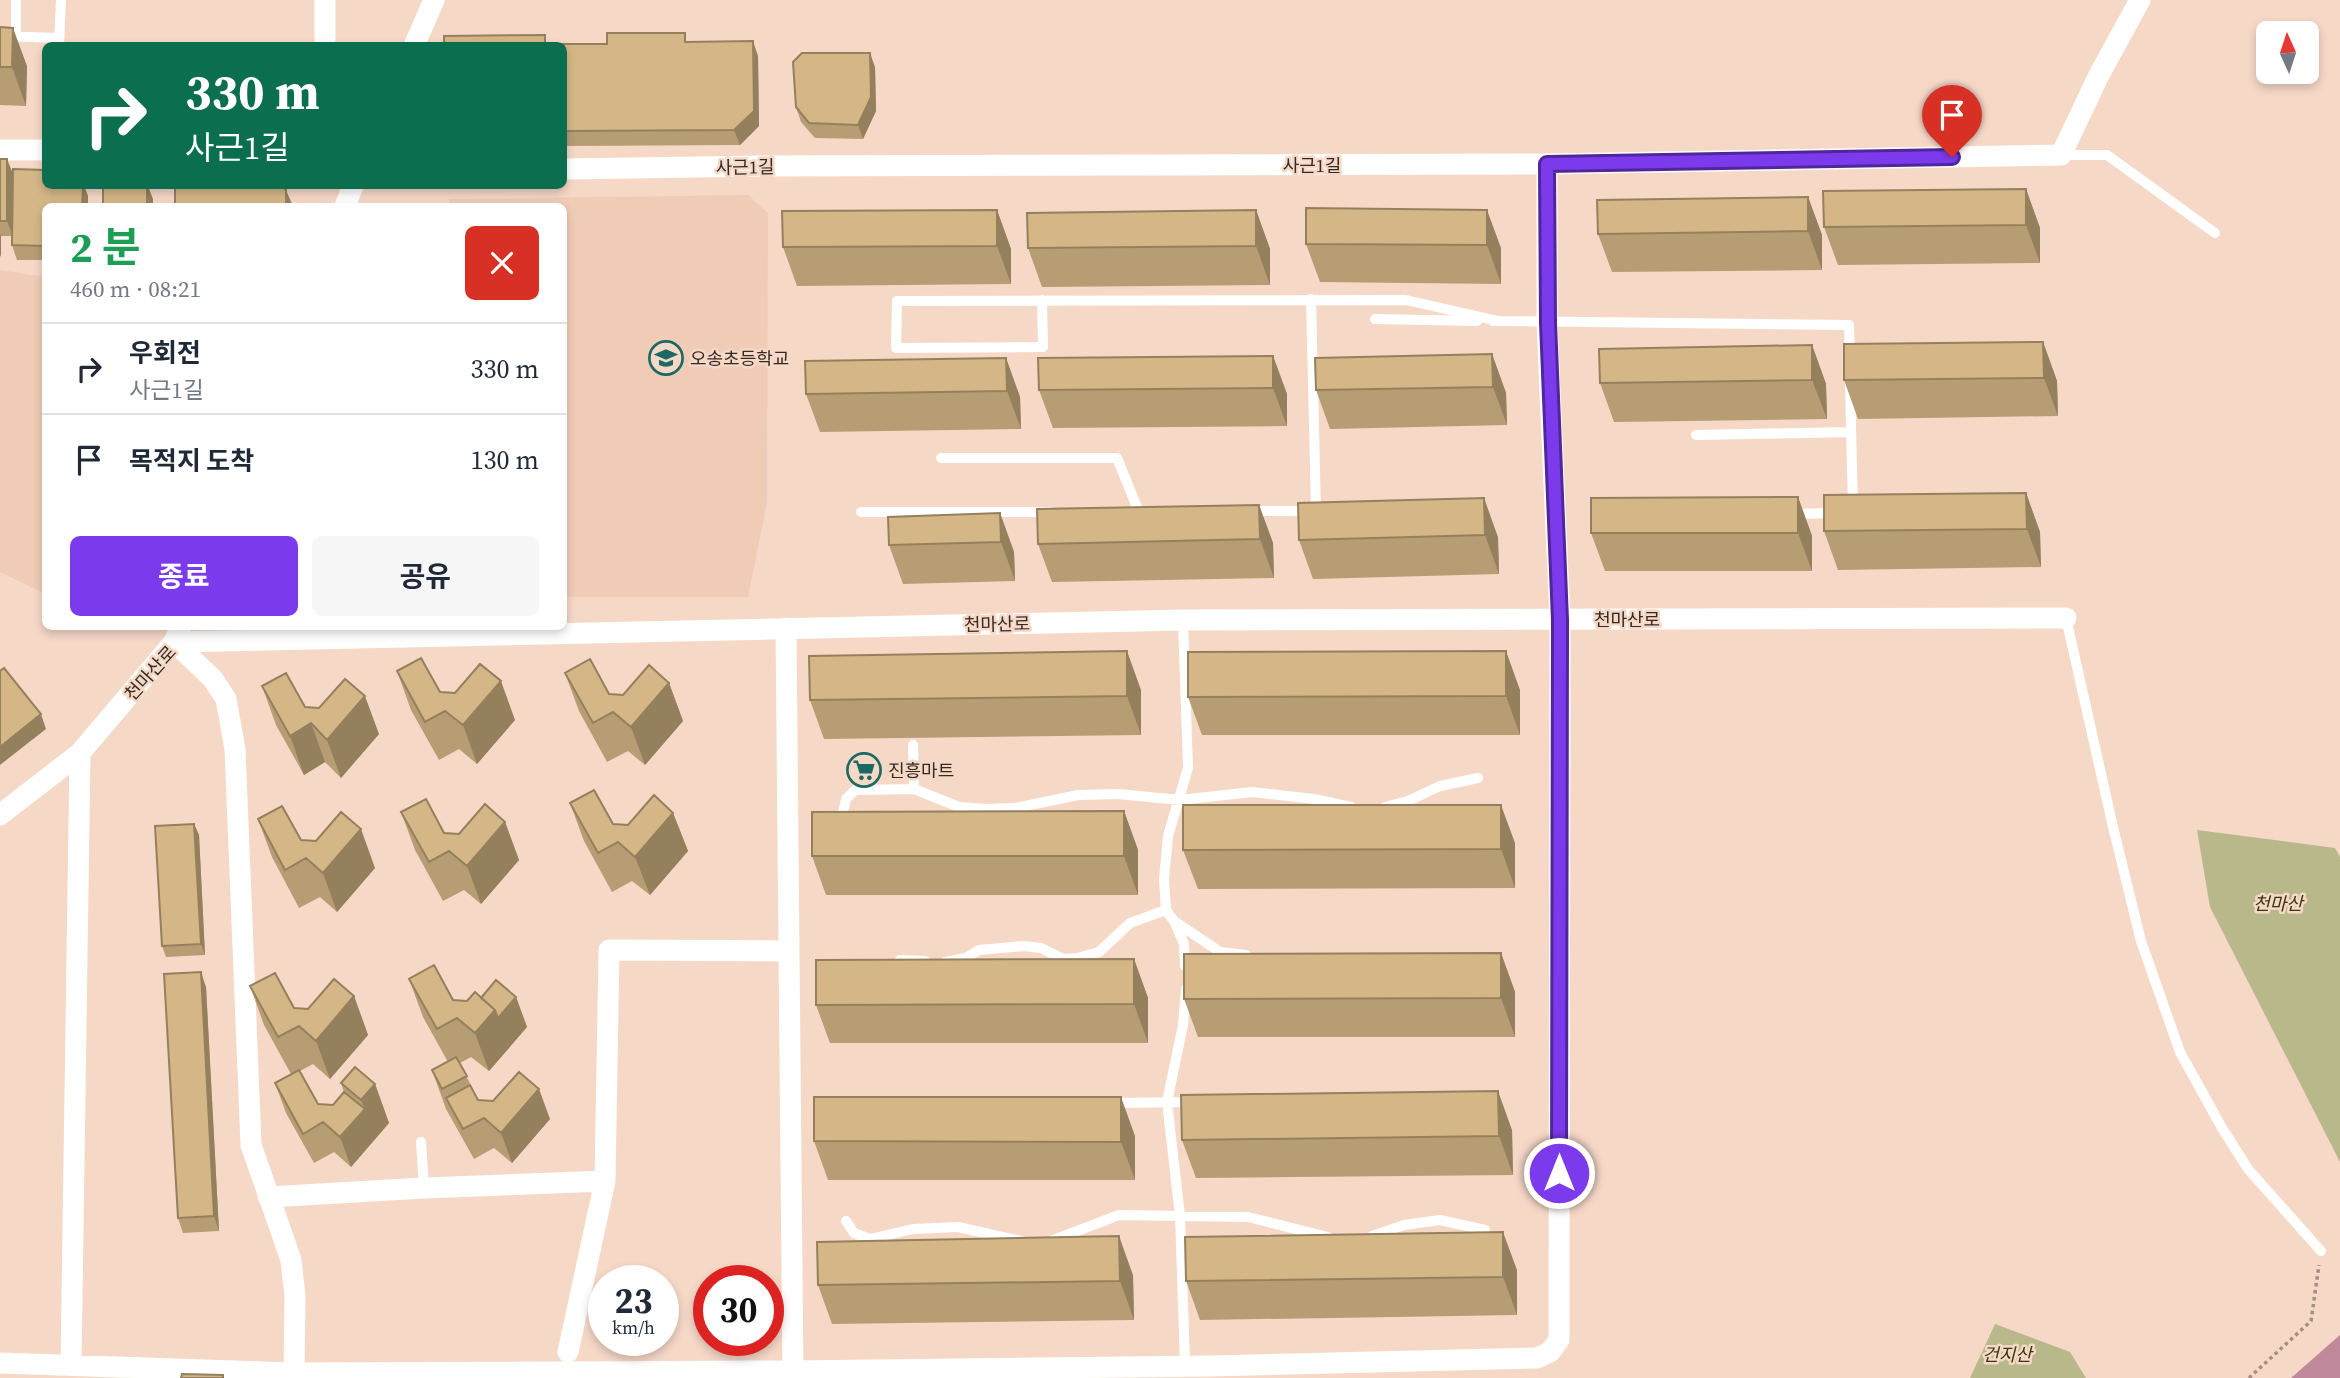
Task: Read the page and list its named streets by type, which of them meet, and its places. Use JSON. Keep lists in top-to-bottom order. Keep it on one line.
{"streets":{"street":["사근1길","천마산로"]},"parks":["천마산","건지산"],"places":{"school or university":["오송초등학교"],"supermarket":["진흥마트"]},"north":"top","page":{"turn":["330 m","사근1길"],"heading":["2 분","460 m · 08:21"],"list":[{"name":"우회전","note":"사근1길","value":"330 m"},{"name":"목적지 도착","value":"130 m"}],"buttons":["종료","공유"],"speed":"23 km/h","limit":"30"}}
